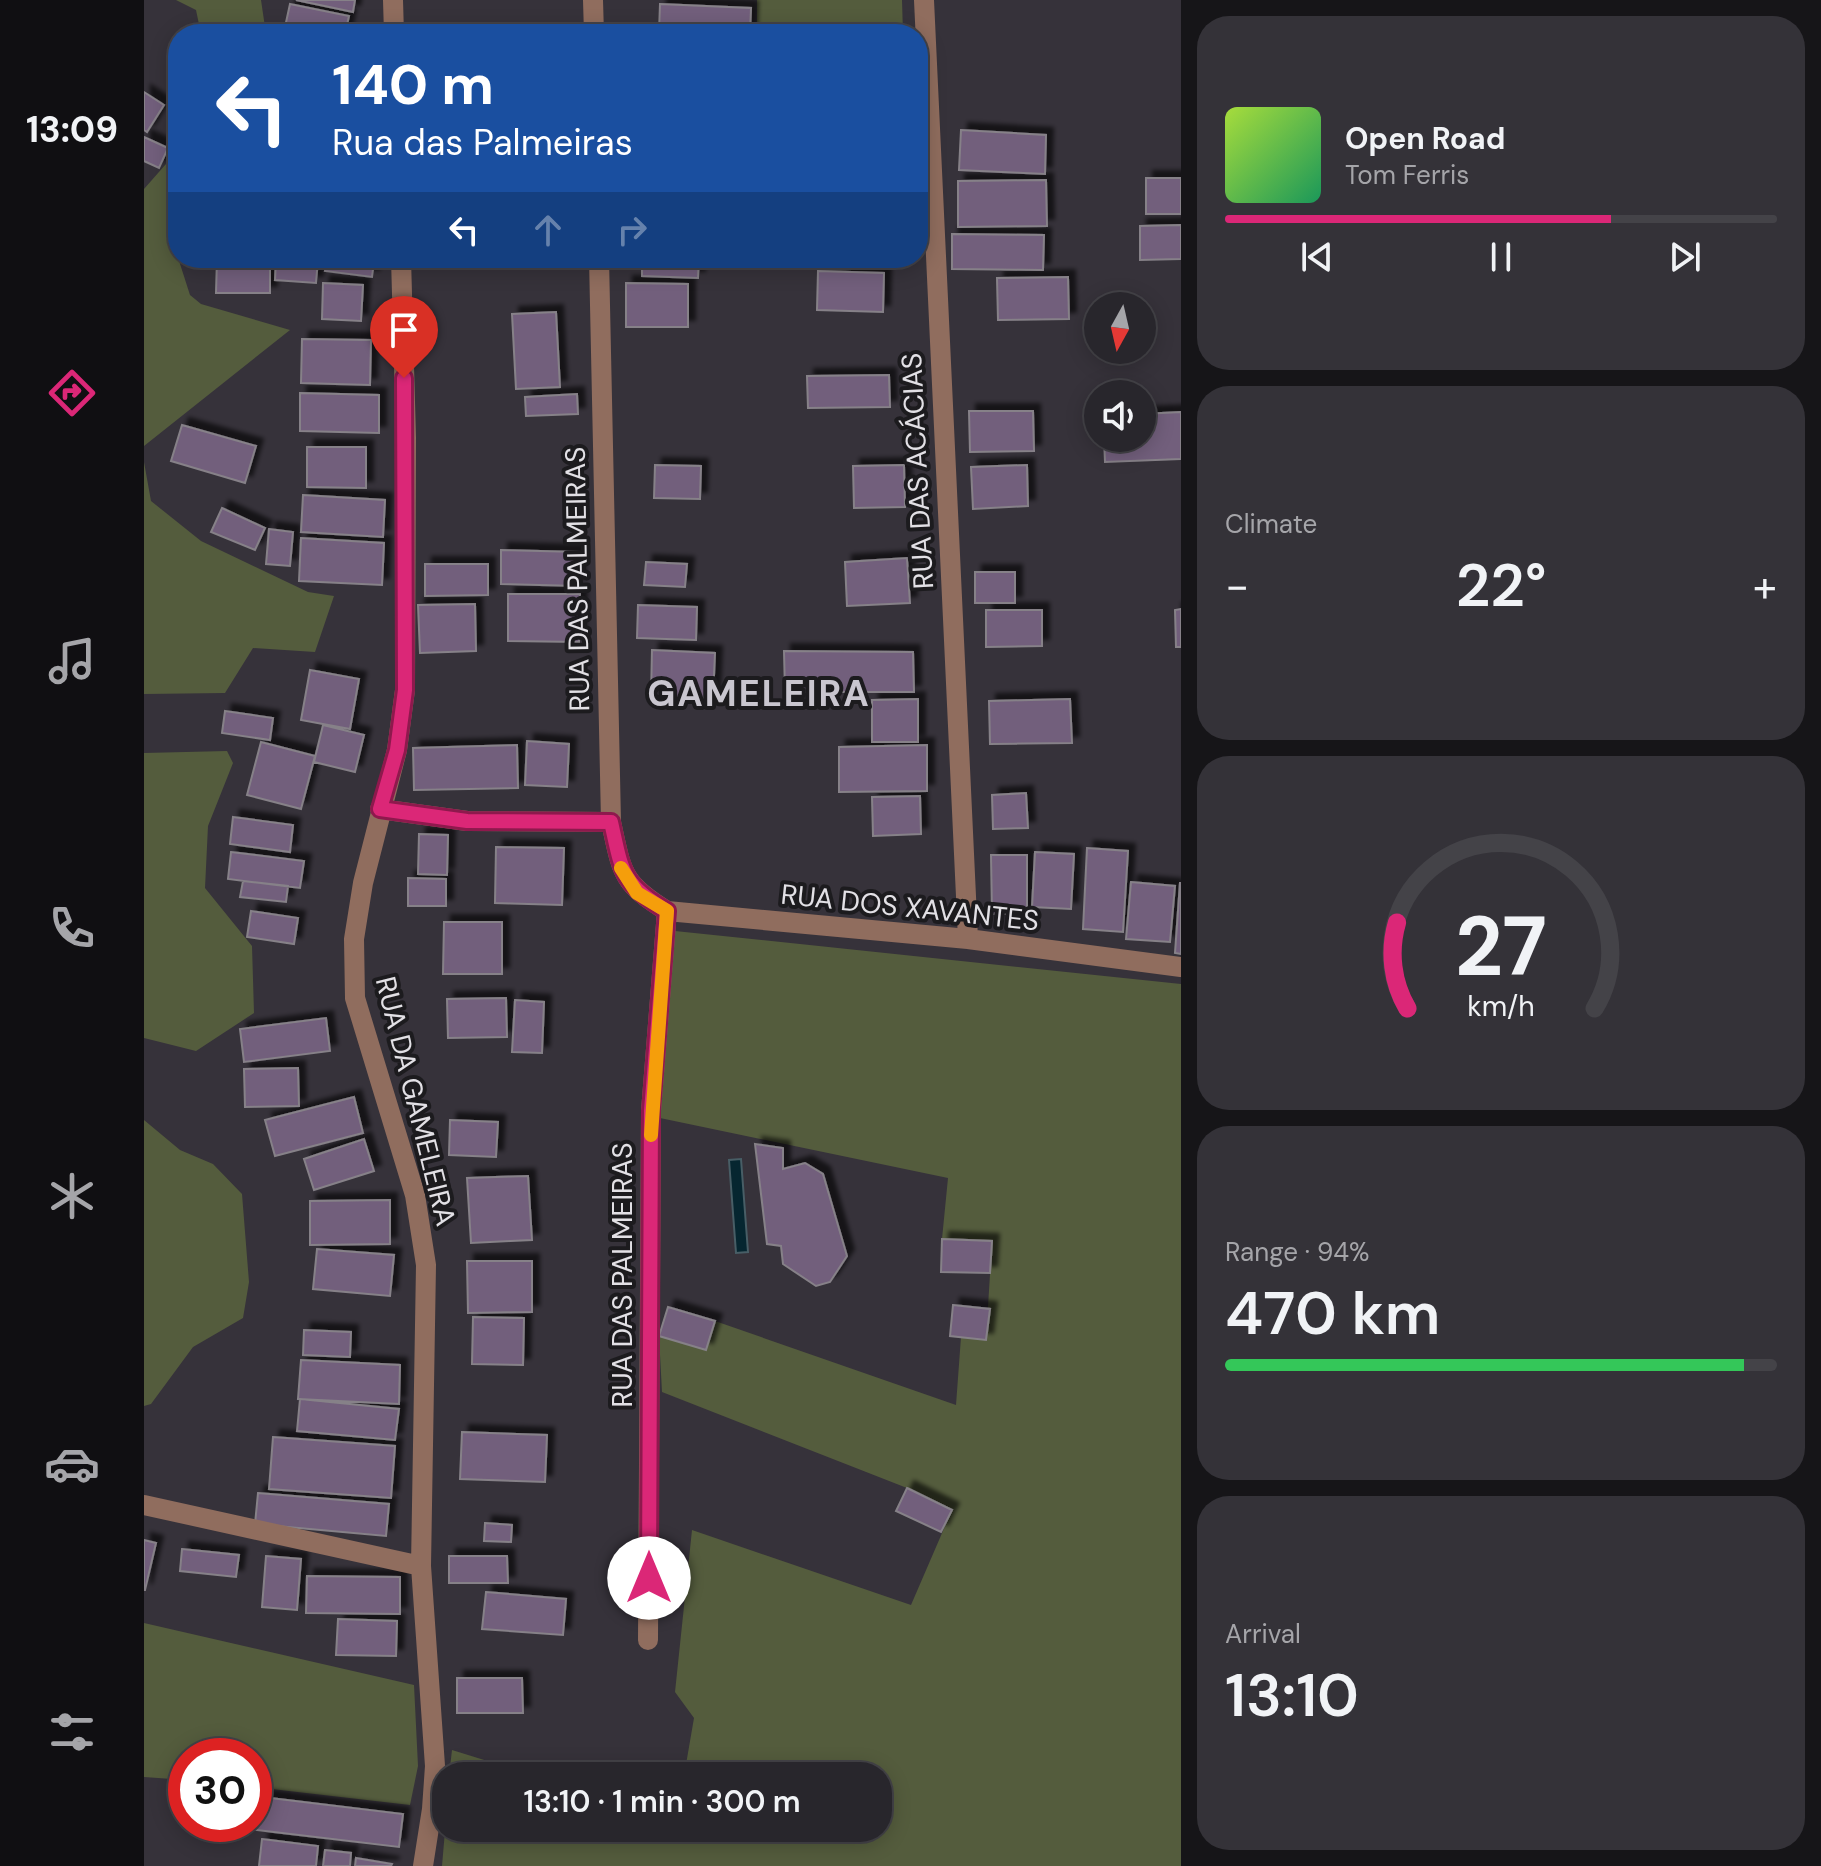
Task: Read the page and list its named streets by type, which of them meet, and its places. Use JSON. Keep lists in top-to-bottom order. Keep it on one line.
{"streets":{"street":["RUA DAS ACÁCIAS","RUA DAS PALMEIRAS","RUA DOS XAVANTES","RUA DA GAMELEIRA"]},"crossings":[["RUA DAS ACÁCIAS","RUA DOS XAVANTES"],["RUA DAS PALMEIRAS","RUA DOS XAVANTES"]],"districts":["GAMELEIRA"],"north":"bottom","page":{"tabs":"13:09","turn":["140 m","Rua das Palmeiras"],"song":["Open Road","Tom Ferris"],"tile":["Climate",["Range · 94%","470 km"],["Arrival","13:10"]],"heat":["−","22°","+"],"limit":"30","trip":"13:10 · 1 min · 300 m","gauge":["27","km/h"]}}
